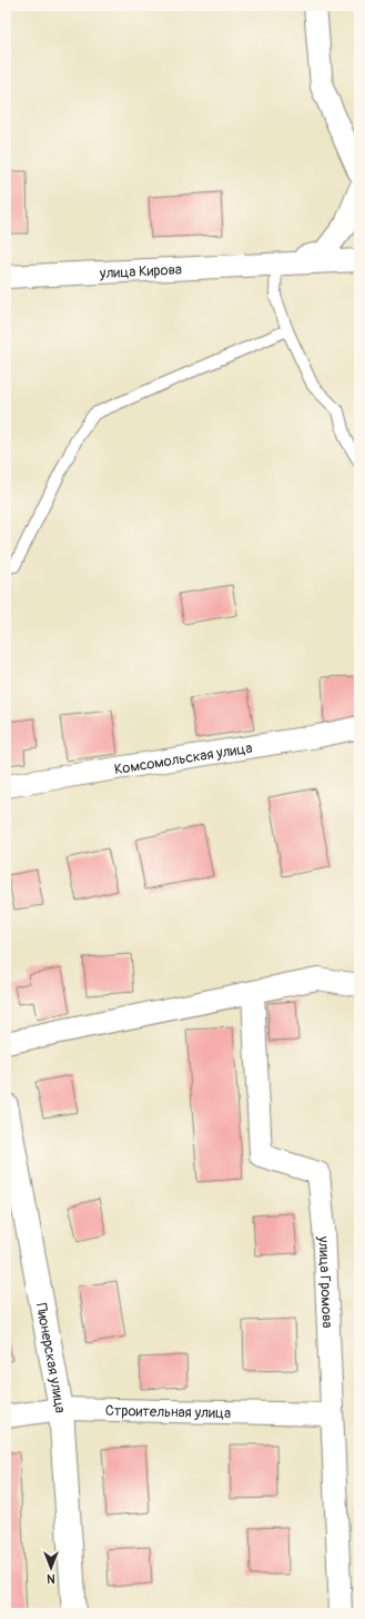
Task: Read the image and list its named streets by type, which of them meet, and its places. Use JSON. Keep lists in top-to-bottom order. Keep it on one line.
{"streets":{"street":["улица Кирова","Комсомольская улица","улица Громова","Пионерская улица","Строительная улица"]},"crossings":[["улица Громова","Строительная улица"],["Пионерская улица","Строительная улица"]],"north":"bottom"}
